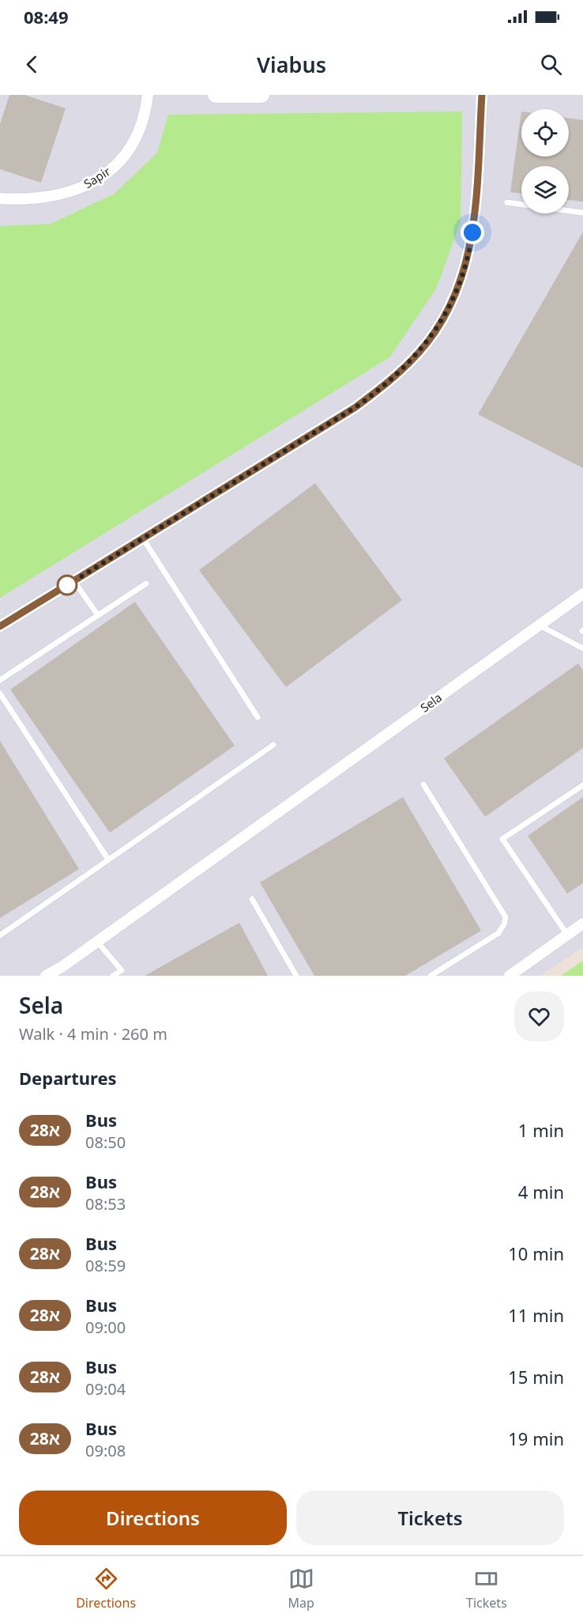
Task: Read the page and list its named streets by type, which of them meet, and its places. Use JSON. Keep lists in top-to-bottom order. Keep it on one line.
{"streets":{"street":["Sapir","Sela"]},"lines":["bus line 28א"],"page":{"status":"08:49","header":"Viabus","heading":[["Sela","Walk · 4 min · 260 m"],"Departures"],"list":[{"mark":"28א","name":"Bus","note":"08:50","value":"1 min"},{"mark":"28א","name":"Bus","note":"08:53","value":"4 min"},{"mark":"28א","name":"Bus","note":"08:59","value":"10 min"},{"mark":"28א","name":"Bus","note":"09:00","value":"11 min"},{"mark":"28א","name":"Bus","note":"09:04","value":"15 min"},{"mark":"28א","name":"Bus","note":"09:08","value":"19 min"}],"buttons":["Directions","Tickets"],"tabs":["Directions","Map","Tickets"]}}
